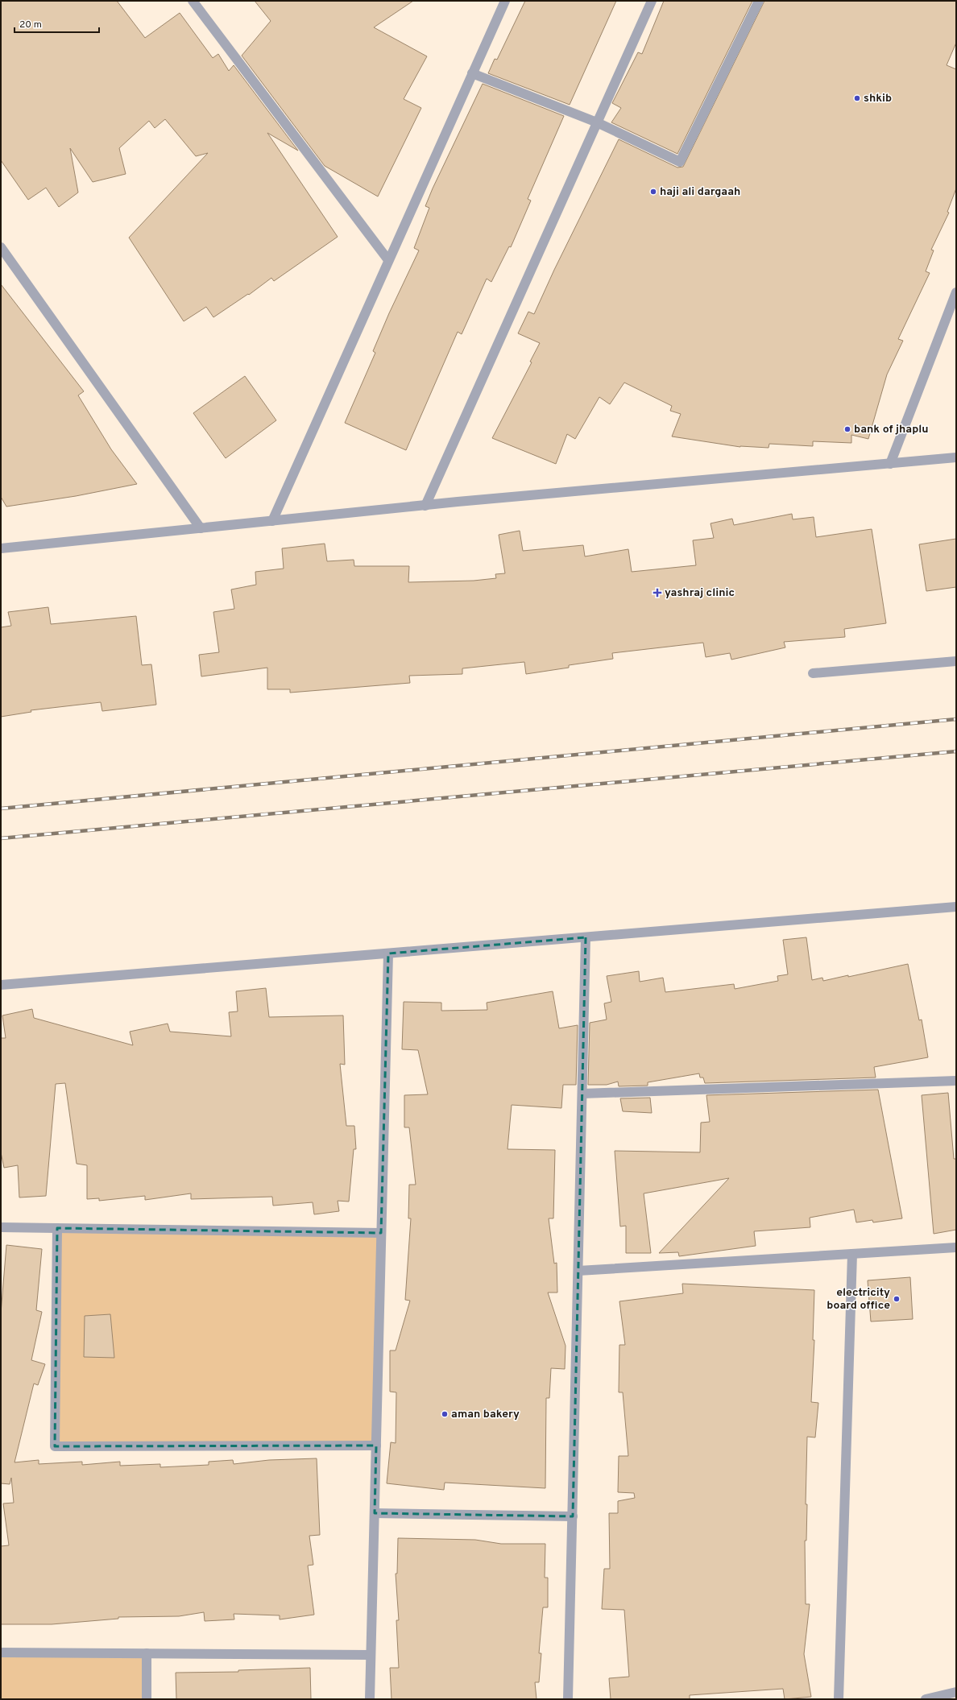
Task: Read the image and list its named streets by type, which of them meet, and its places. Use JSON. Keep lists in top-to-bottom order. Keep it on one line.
{"places":{"other":["shkib","haji ali dargaah","bank of jhaplu","electricity board office","aman bakery"],"health":["yashraj clinic"]},"scale_bar":"20 m"}
